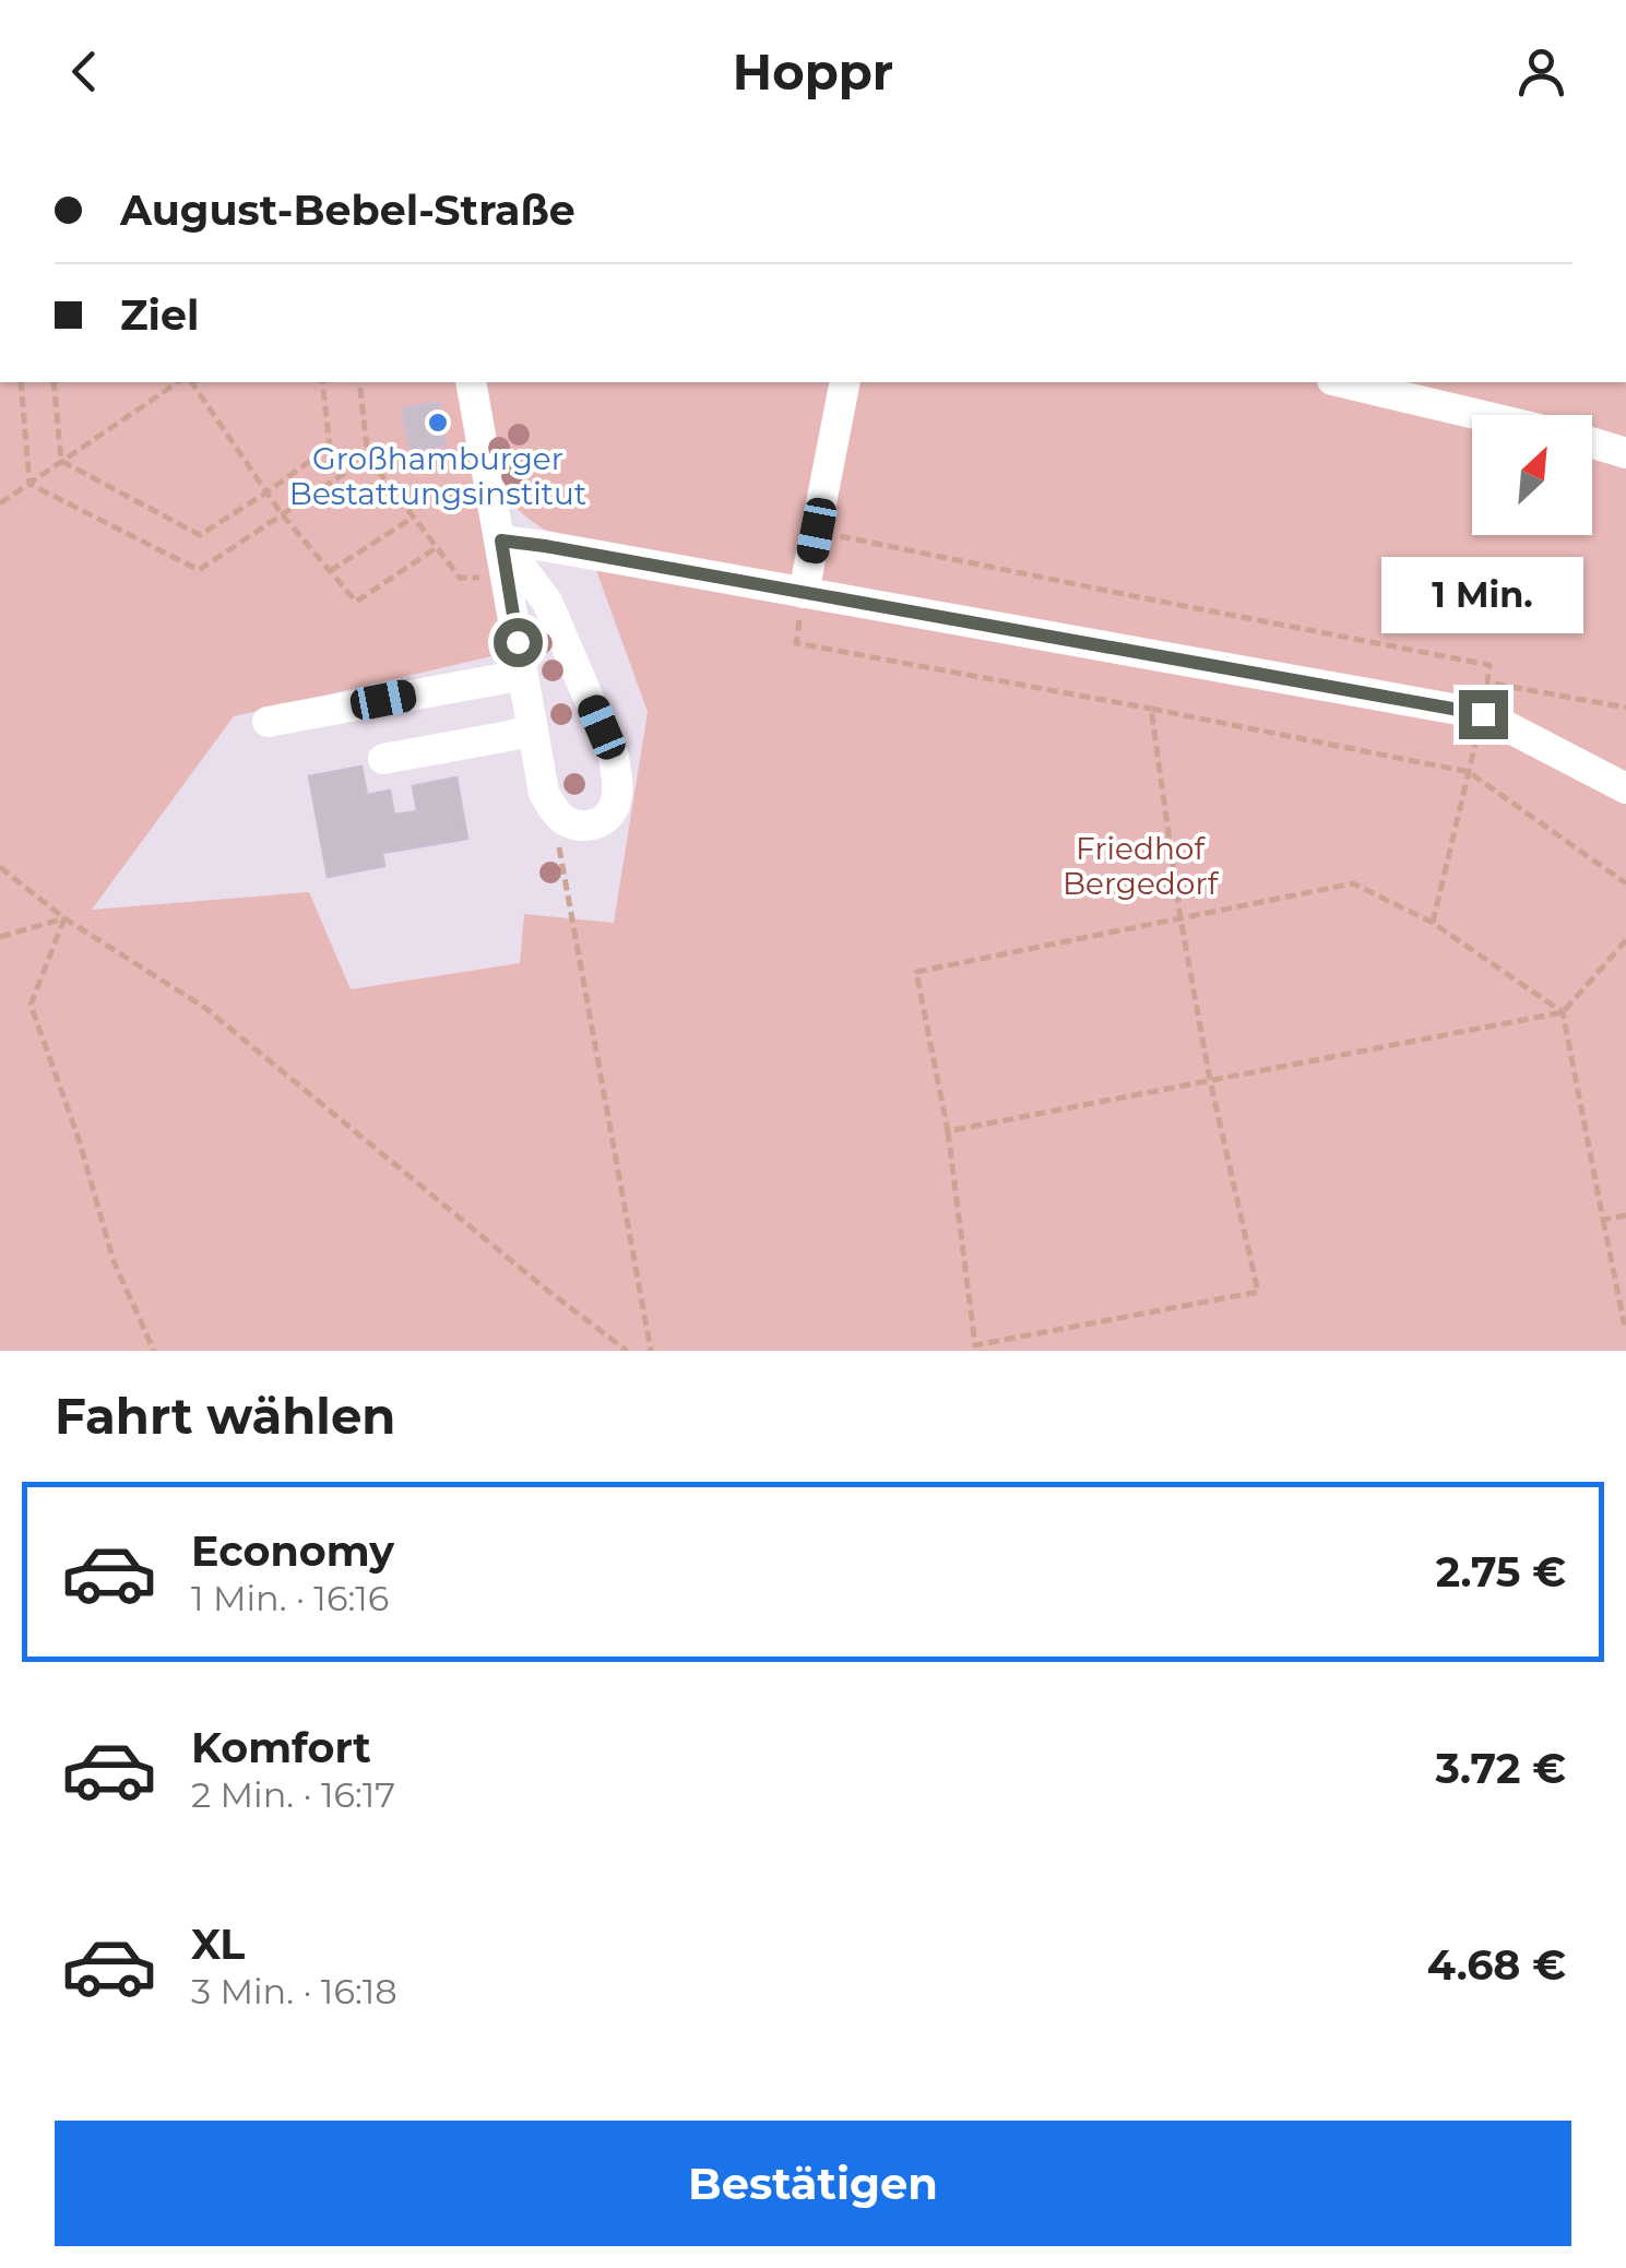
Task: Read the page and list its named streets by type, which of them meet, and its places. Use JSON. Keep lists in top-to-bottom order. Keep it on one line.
{"parks":["Friedhof Bergedorf"],"places":["Großhamburger Bestattungsinstitut"],"north":"top right","page":{"header":"Hoppr","banner":["August-Bebel-Straße","Ziel"],"bubble":"1 Min.","heading":"Fahrt wählen","list":[{"name":"Economy","note":"1 Min. · 16:16","value":"2.75 €"},{"name":"Komfort","note":"2 Min. · 16:17","value":"3.72 €"},{"name":"XL","note":"3 Min. · 16:18","value":"4.68 €"}],"buttons":"Bestätigen"}}
